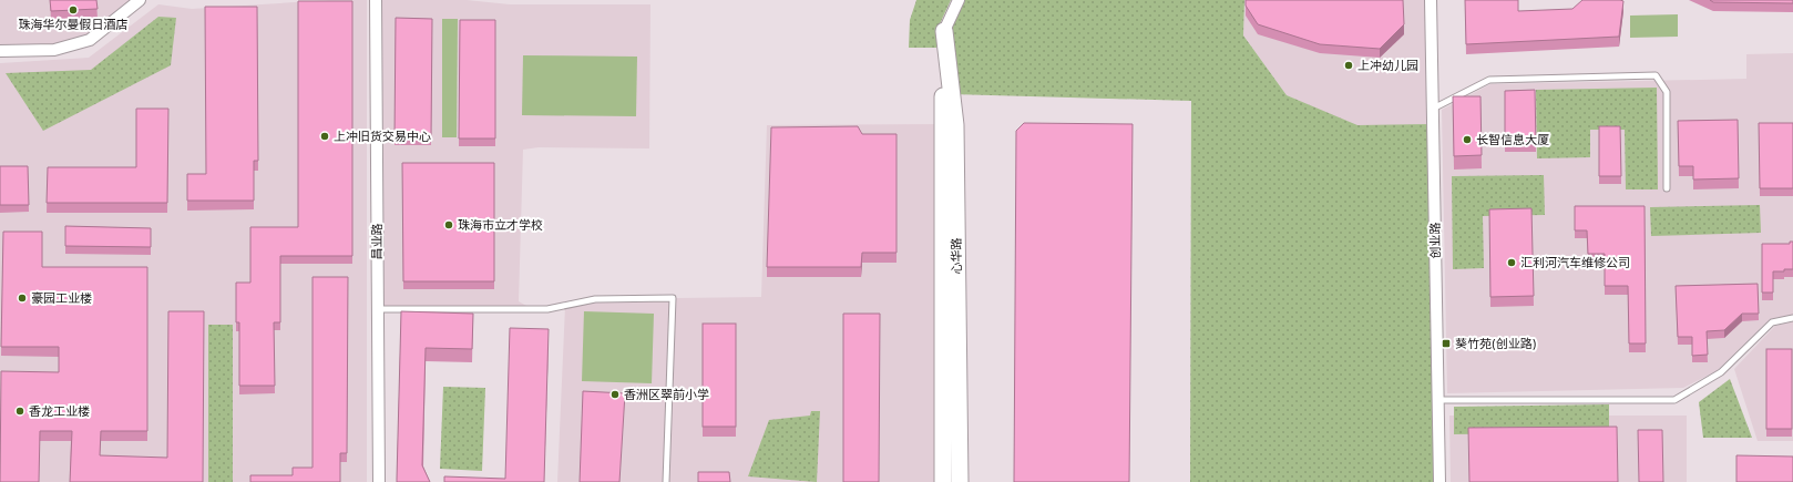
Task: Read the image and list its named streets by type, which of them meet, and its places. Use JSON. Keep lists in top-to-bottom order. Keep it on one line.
{"streets":{"street":["创业路","昌业路","心华路"]},"places":{"other":["珠海华尔曼假日酒店","上冲幼儿园","上冲旧货交易中心","长智信息大厦","珠海市立才学校","汇利河汽车维修公司","豪园工业楼","香洲区翠前小学","香龙工业楼"],"transit":["葵竹苑(创业路)"]}}
